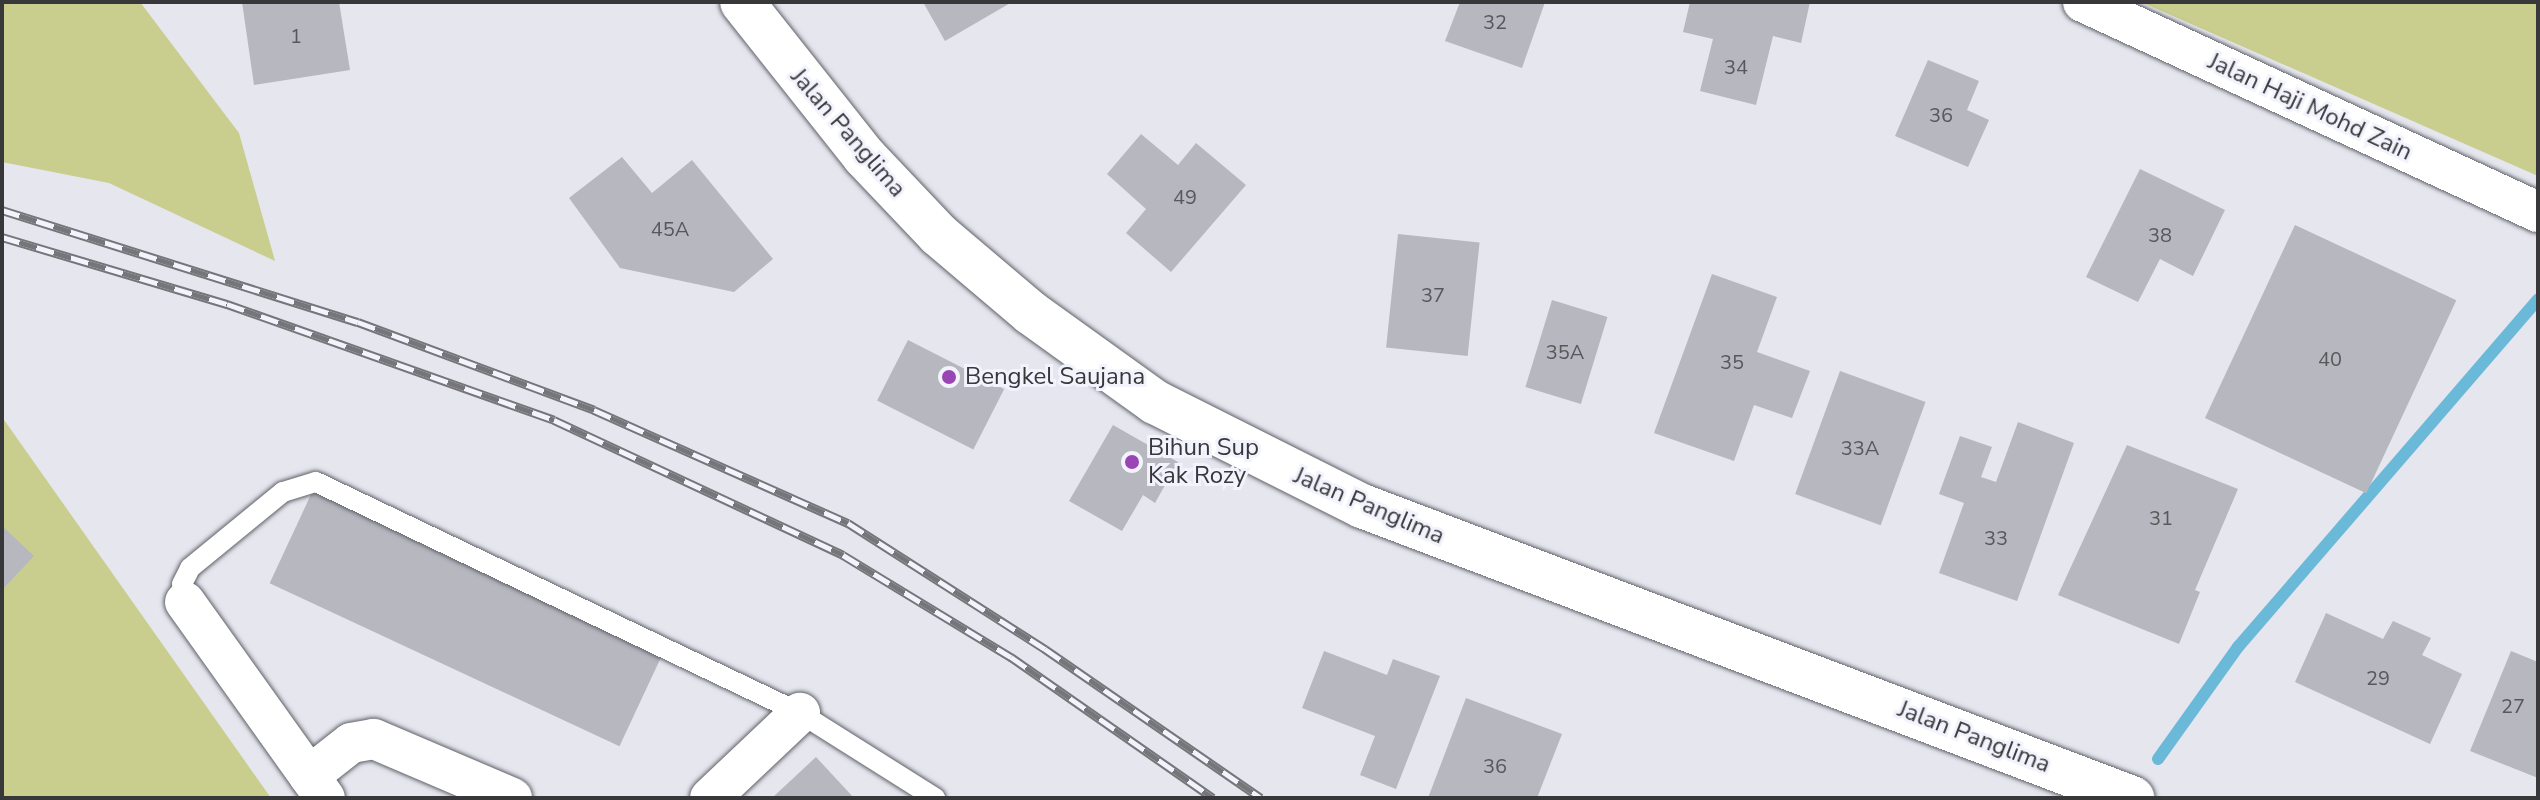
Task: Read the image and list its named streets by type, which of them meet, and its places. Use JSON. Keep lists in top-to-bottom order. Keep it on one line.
{"streets":{"main road":["Jalan Panglima"],"street":["Jalan Haji Mohd Zain"]},"places":["Bengkel Saujana","Bihun Sup Kak Rozy"],"house_numbers":["32","1","34","36","49","45A","38","37","35A","40","35","33A","31","33","29","27","36"]}
